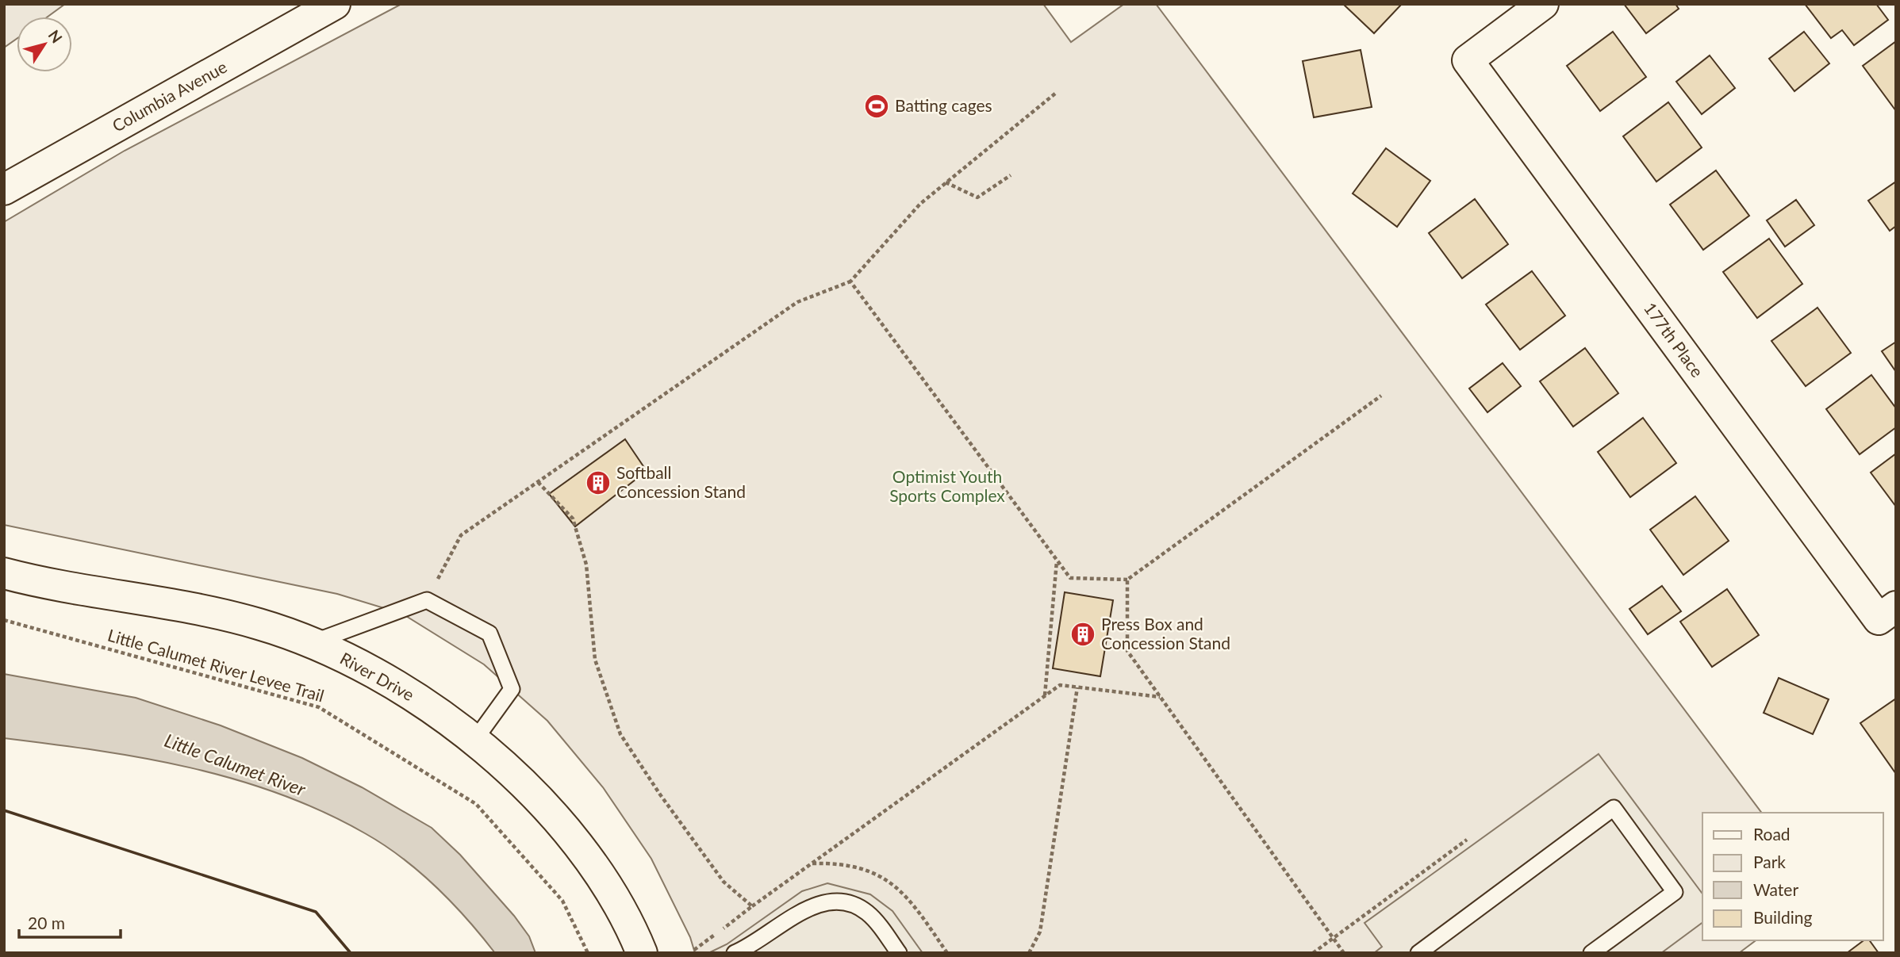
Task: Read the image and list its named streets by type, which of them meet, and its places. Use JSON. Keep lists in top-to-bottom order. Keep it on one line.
{"streets":{"street":["Columbia Avenue","177th Place","River Drive"],"path":["Little Calumet River Levee Trail"]},"water":["Little Calumet River"],"parks":["Optimist Youth Sports Complex"],"places":{"sports":["Batting cages"],"building":["Softball Concession Stand","Press Box and Concession Stand"]},"legend":["Road","Park","Water","Building"],"scale_bar":"20 m","north":"top right"}
